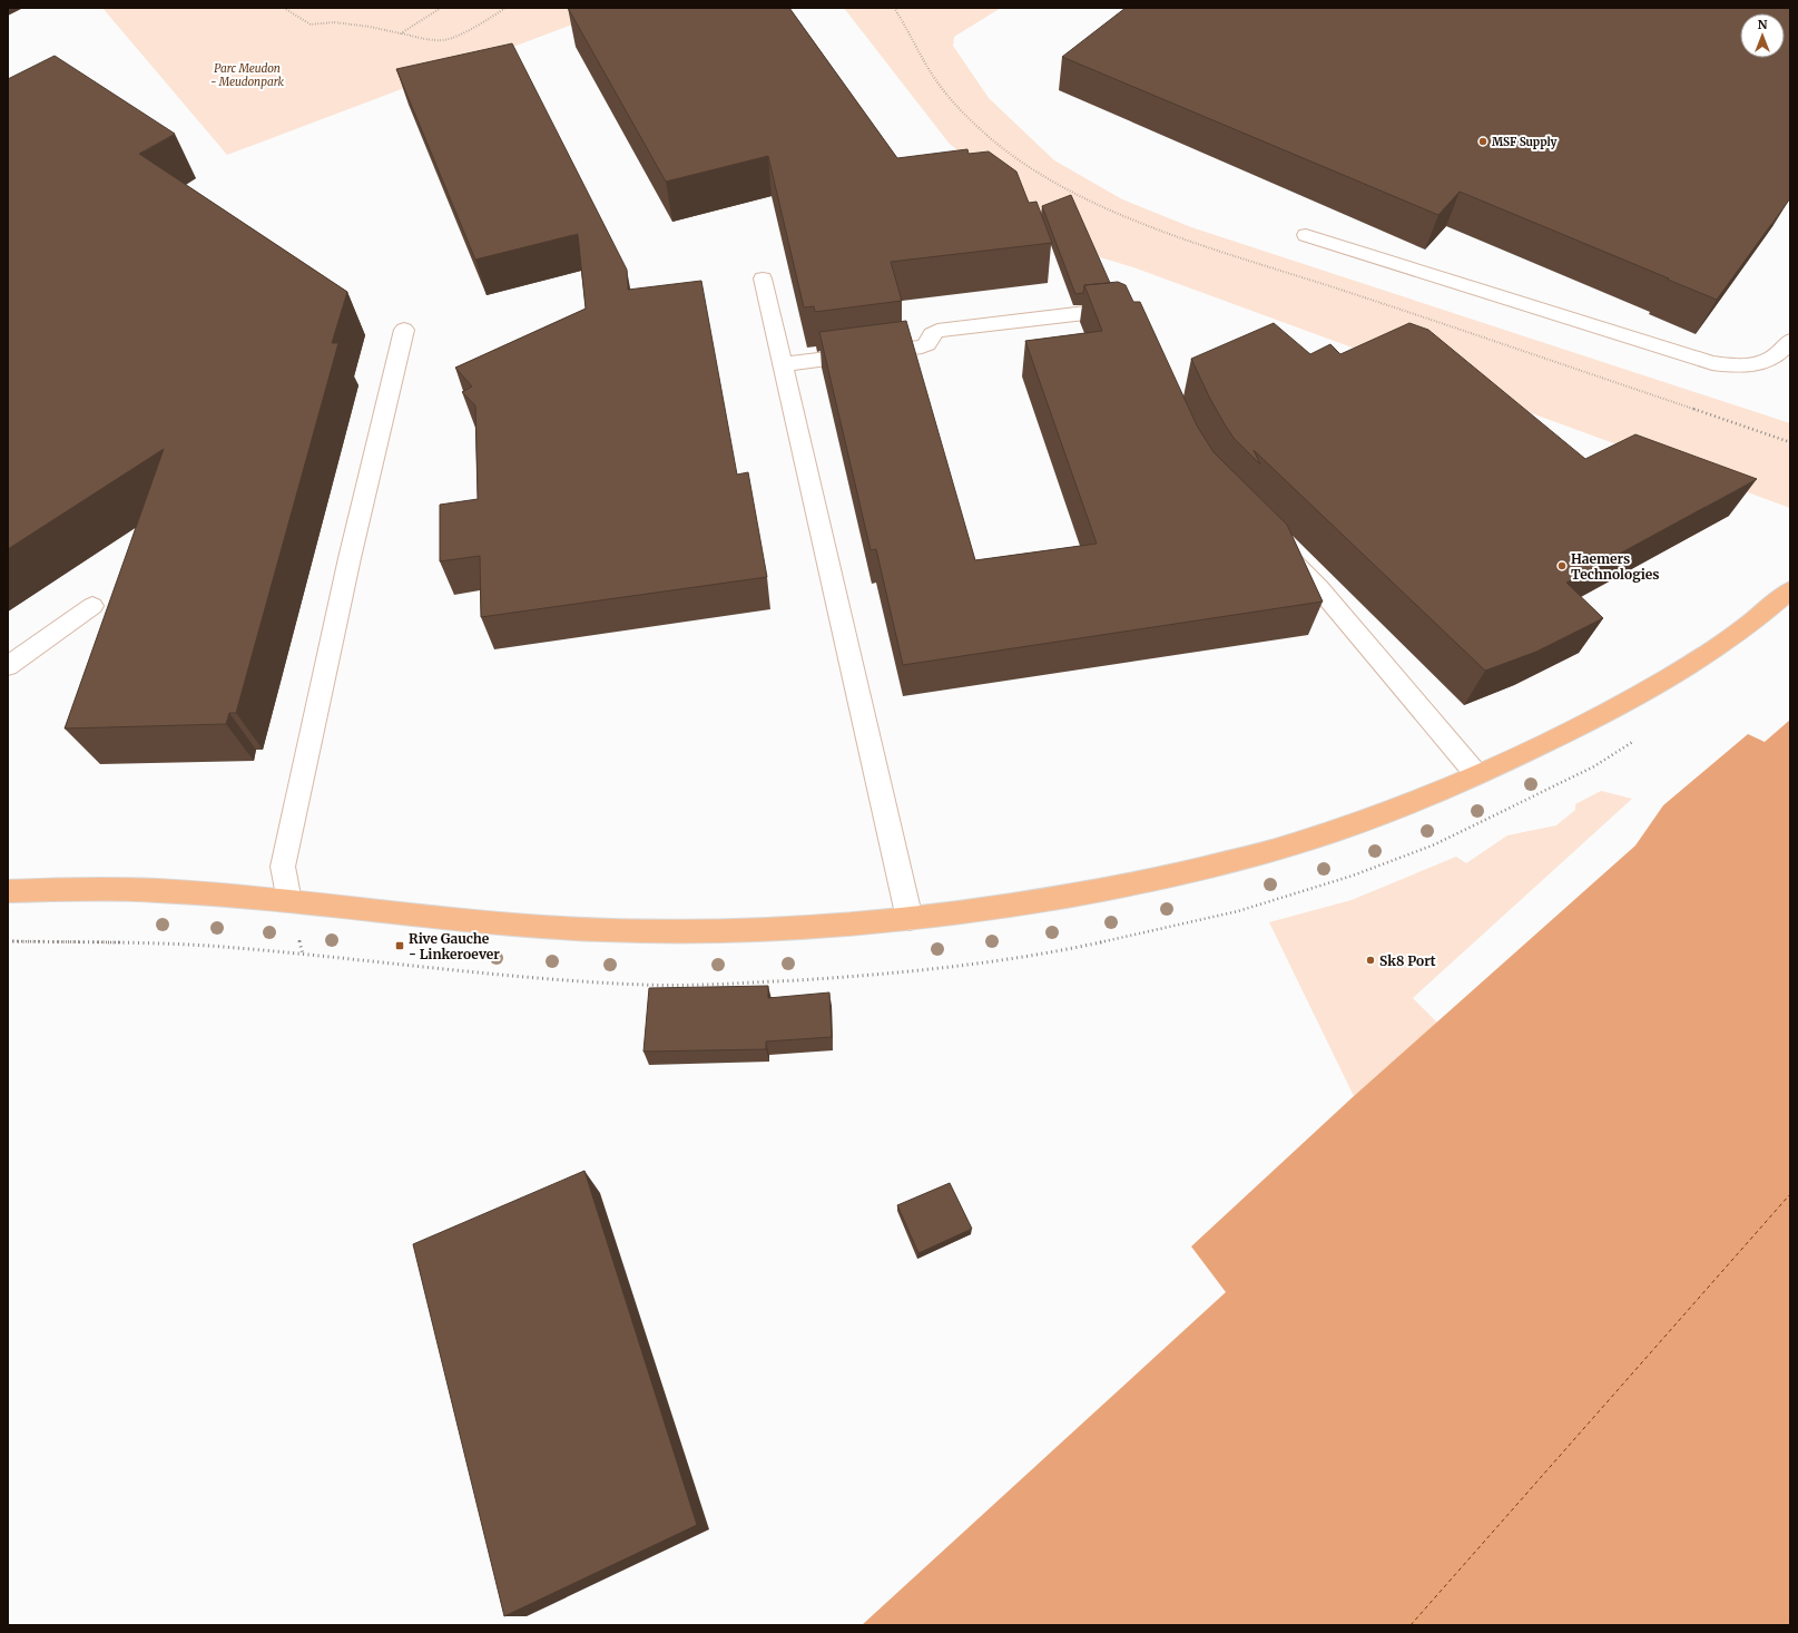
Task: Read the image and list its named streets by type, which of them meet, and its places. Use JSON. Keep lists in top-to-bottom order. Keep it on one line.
{"parks":["Parc Meudon - Meudonpark"],"places":{"other":["MSF Supply","Haemers Technologies","Sk8 Port"],"transit":["Rive Gauche - Linkeroever"]},"north":"top"}
